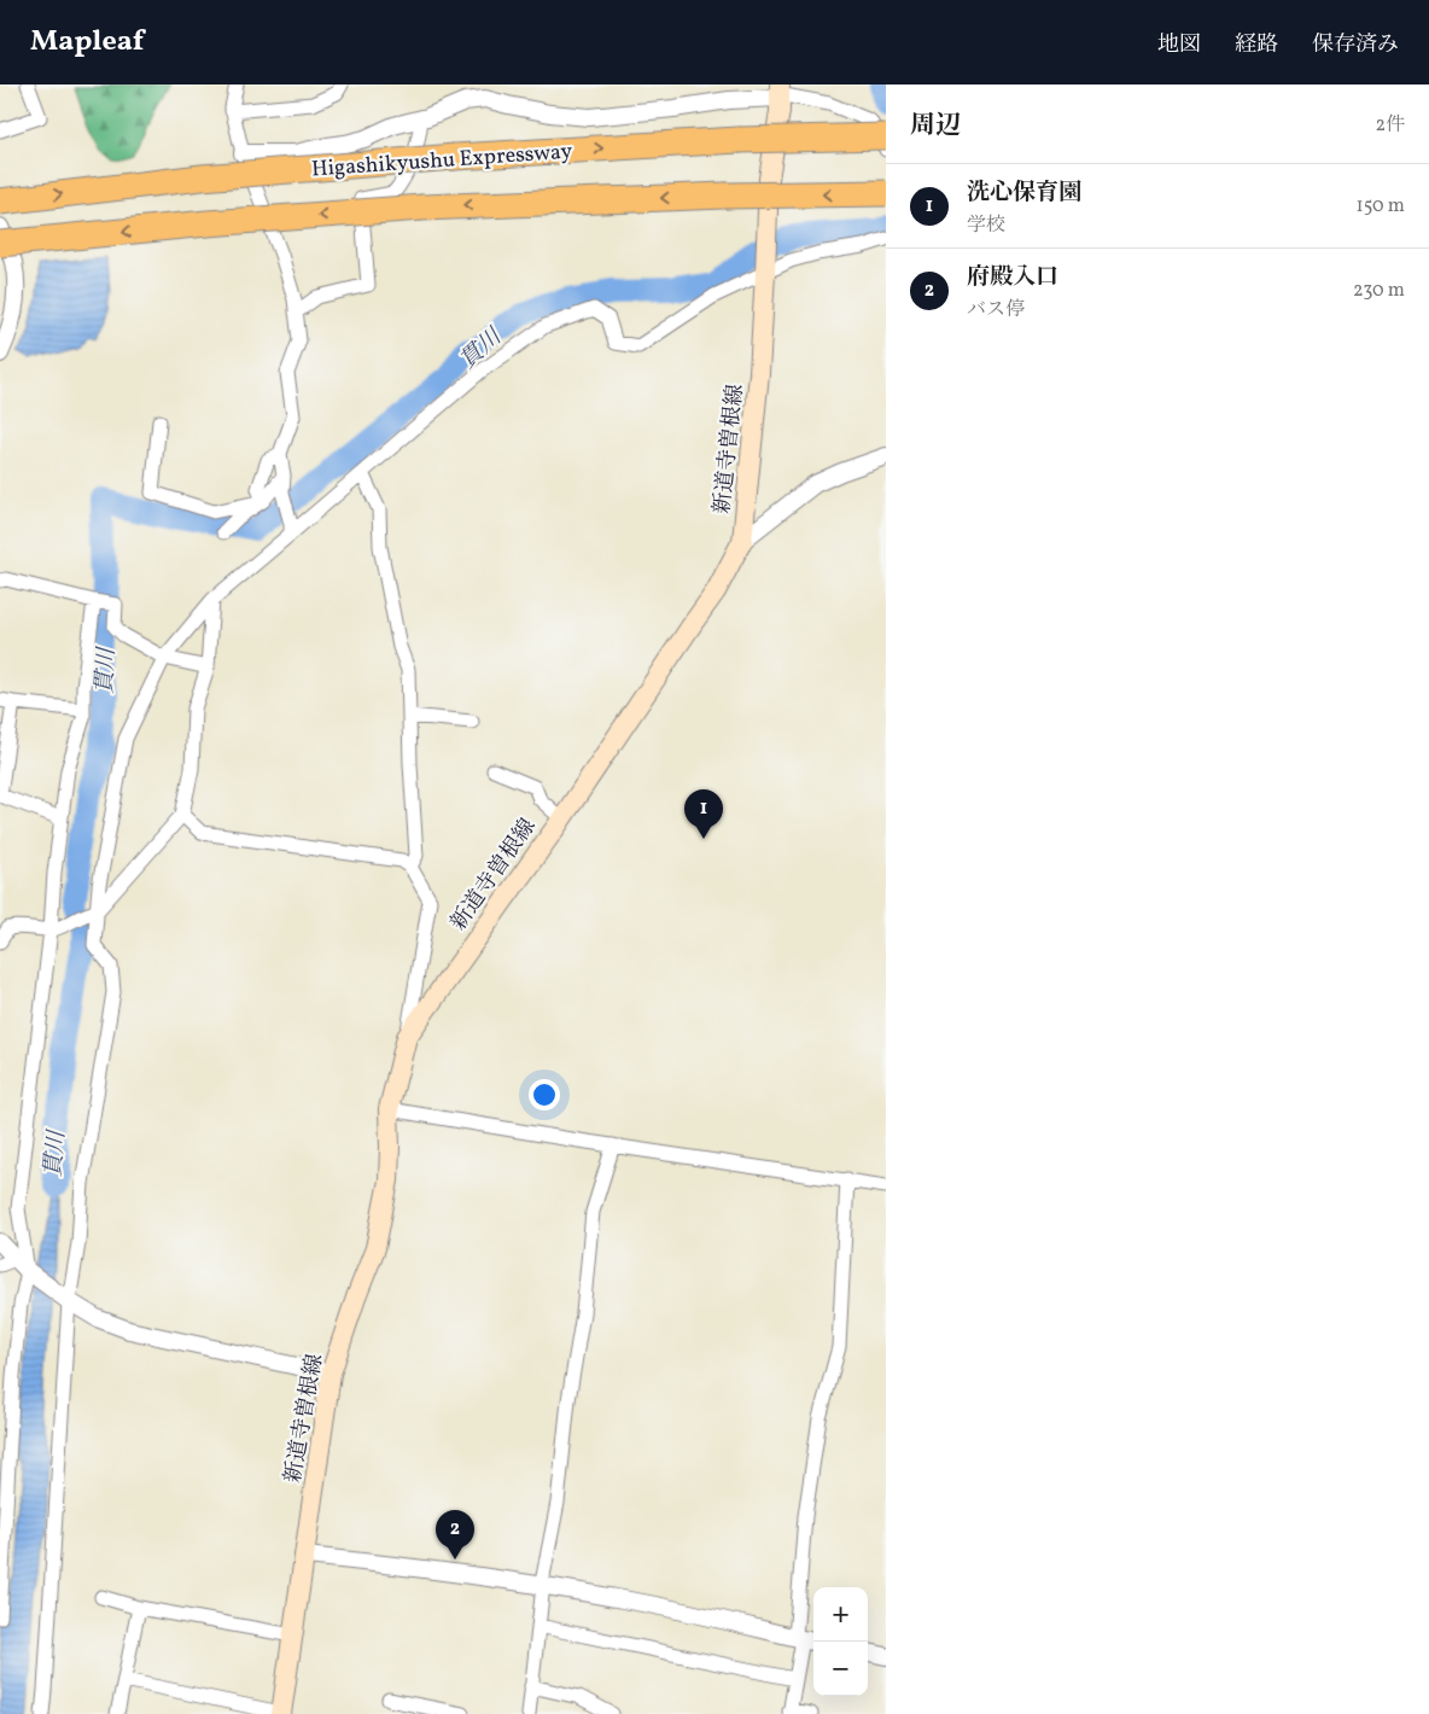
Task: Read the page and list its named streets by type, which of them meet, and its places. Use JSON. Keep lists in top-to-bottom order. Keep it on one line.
{"streets":{"highway":["Higashikyushu Expressway"],"main road":["新道寺曽根線"]},"water":["貫川"],"page":{"header":"Mapleaf","nav":["地図","経路","保存済み"],"heading":["周辺","2件"],"list":[{"mark":"1","name":"洗心保育園","note":"学校","value":"150 m"},{"mark":"2","name":"府殿入口","note":"バス停","value":"230 m"}],"pins":["1","2"],"map_buttons":["+","−"]}}
